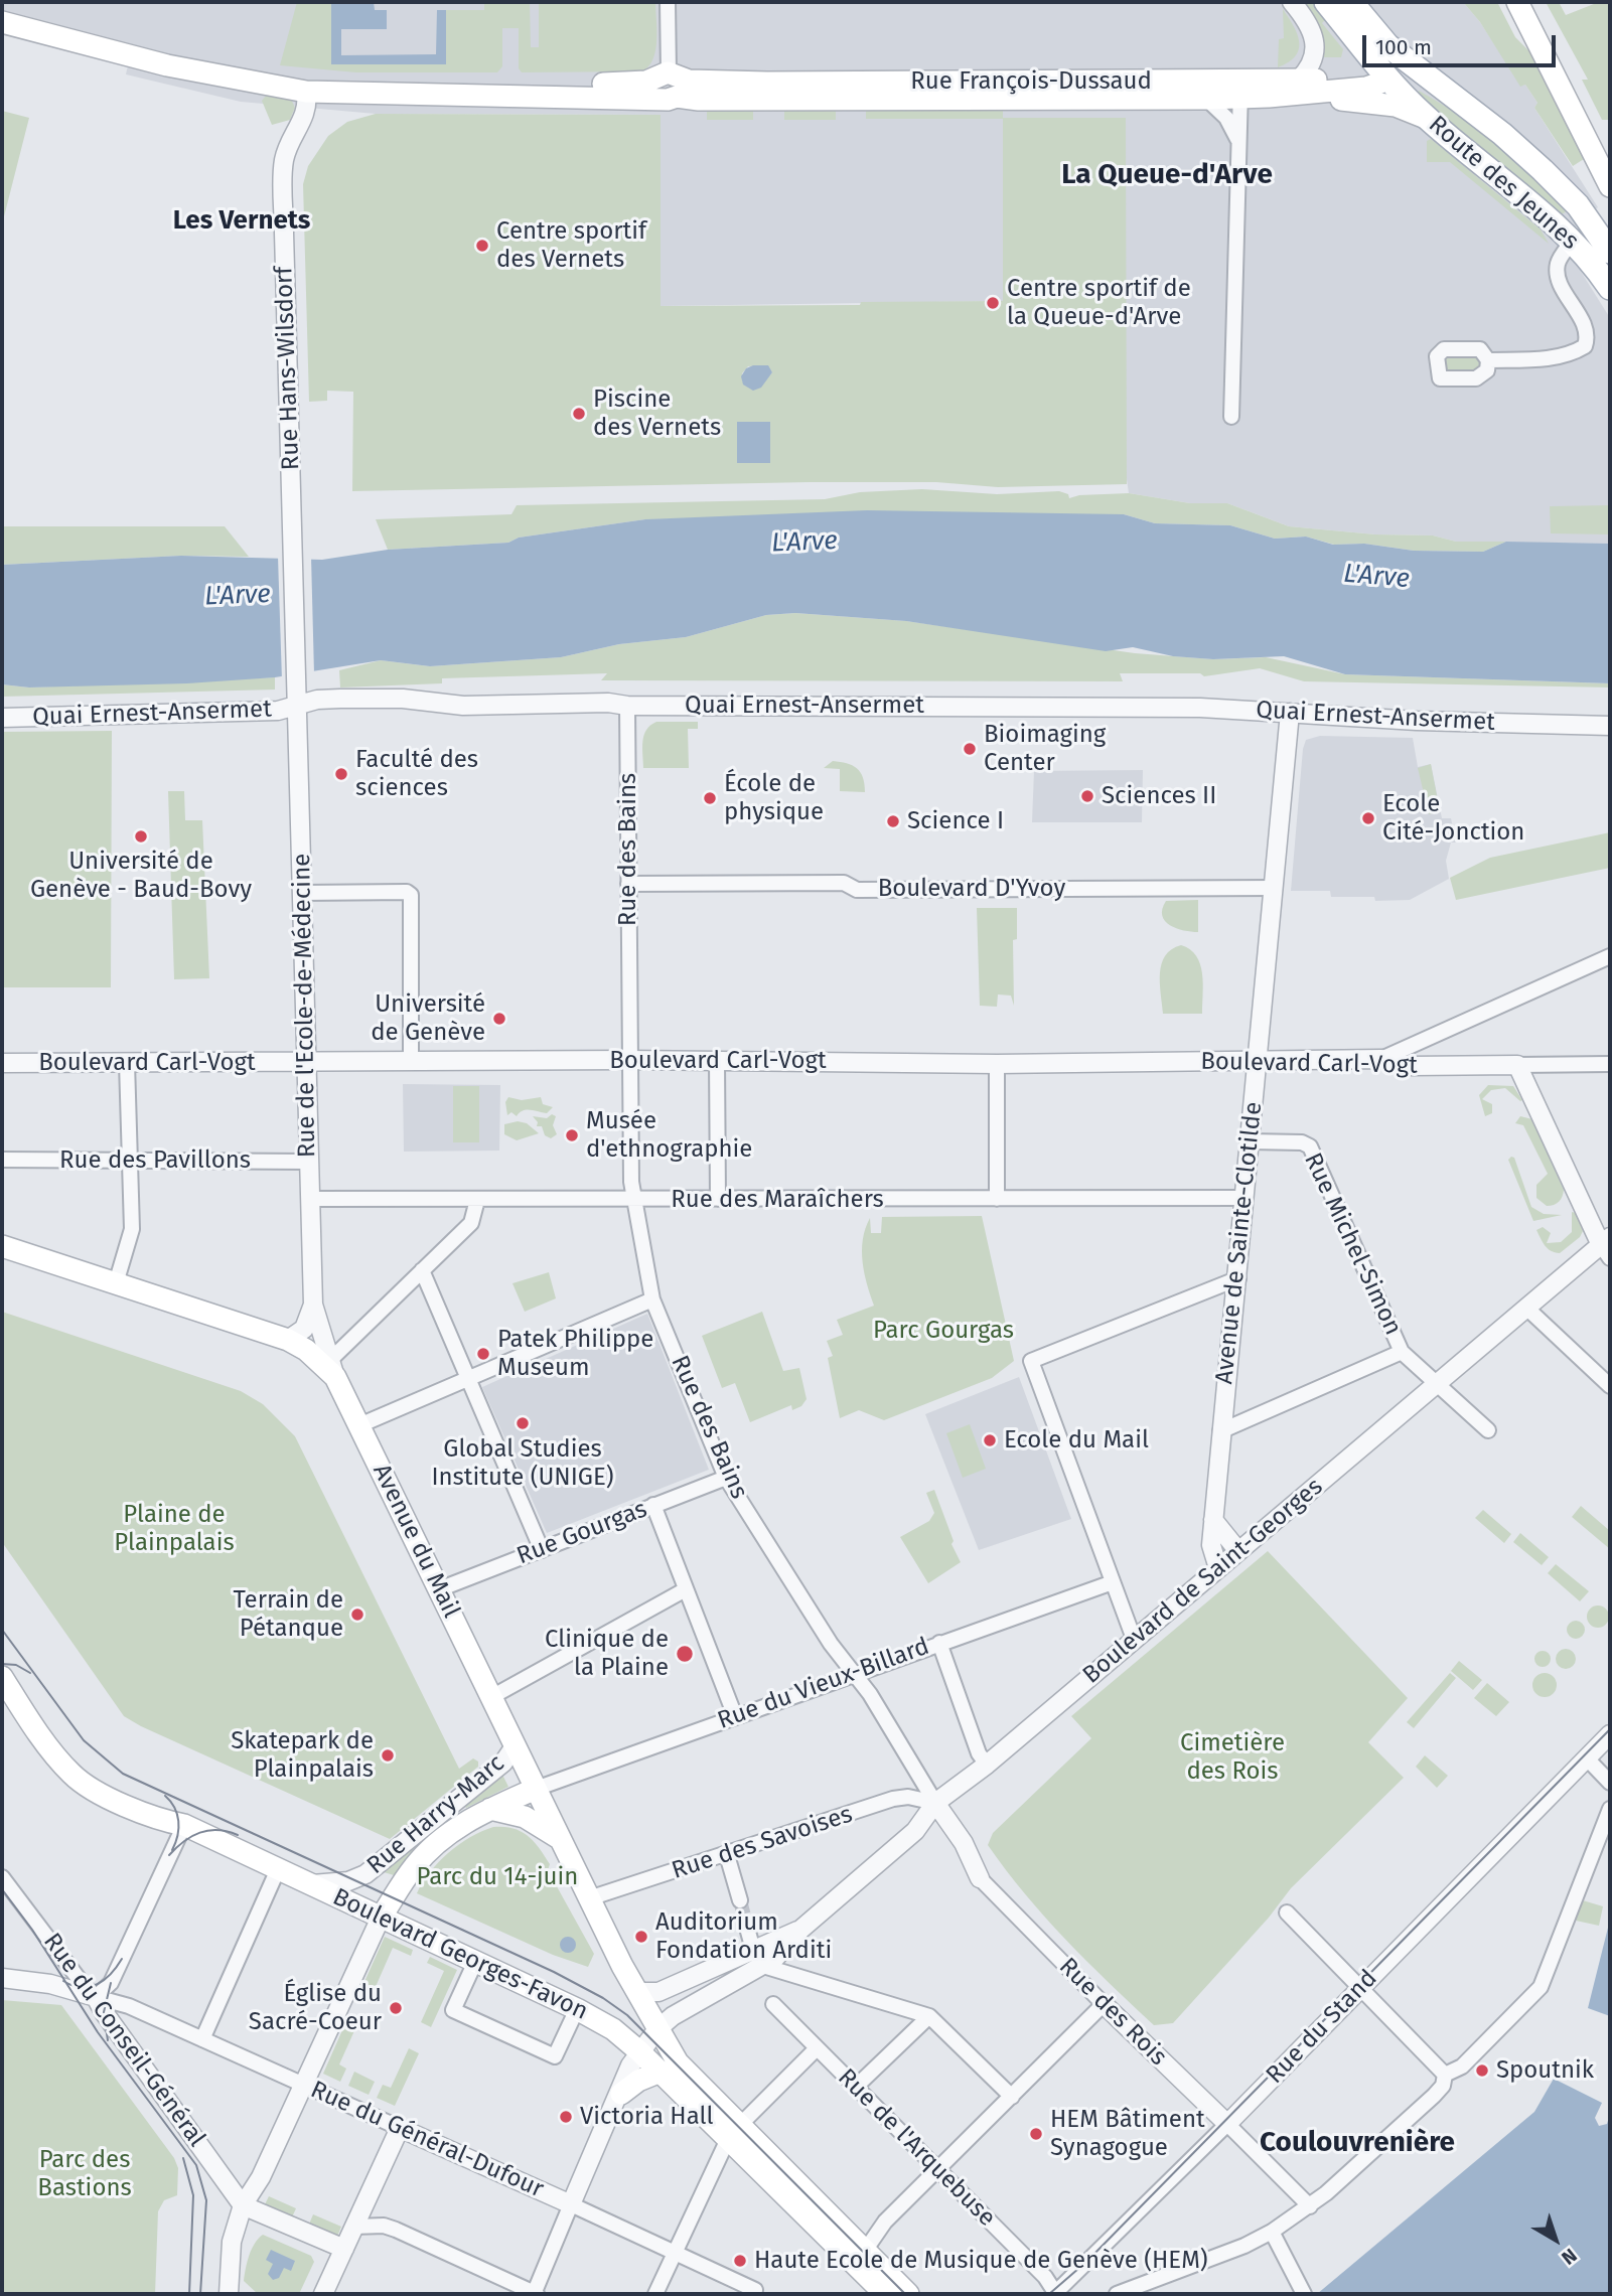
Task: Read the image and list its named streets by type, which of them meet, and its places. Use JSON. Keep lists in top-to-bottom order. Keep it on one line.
{"streets":{"main road":["Rue François-Dussaud","Route des Jeunes","Avenue du Mail","Rue Harry-Marc","Boulevard Georges-Favon"],"street":["Rue Hans-Wilsdorf","Quai Ernest-Ansermet","Rue des Bains","Boulevard D'Yvoy","Rue de l'Ecole-de-Médecine","Boulevard Carl-Vogt","Rue des Pavillons","Rue des Maraîchers","Avenue de Sainte-Clotilde","Rue Michel-Simon","Rue Gourgas","Boulevard de Saint-Georges","Rue du Vieux-Billard","Rue des Savoises","Rue des Rois","Rue du Stand","Rue du Conseil-Général","Rue du Général-Dufour","Rue de l'Arquebuse"]},"crossings":[["Rue François-Dussaud","Route des Jeunes"],["Rue François-Dussaud","Rue Hans-Wilsdorf"],["Rue Hans-Wilsdorf","Quai Ernest-Ansermet"],["Rue Hans-Wilsdorf","Rue de l'Ecole-de-Médecine"],["Quai Ernest-Ansermet","Rue des Bains"],["Quai Ernest-Ansermet","Rue de l'Ecole-de-Médecine"],["Quai Ernest-Ansermet","Avenue de Sainte-Clotilde"],["Rue des Bains","Boulevard D'Yvoy"],["Rue des Bains","Boulevard Carl-Vogt"],["Rue des Bains","Rue des Maraîchers"],["Rue des Bains","Rue Gourgas"],["Rue des Bains","Boulevard de Saint-Georges"],["Rue des Bains","Rue du Vieux-Billard"],["Rue des Bains","Rue des Savoises"],["Rue des Bains","Rue des Rois"],["Boulevard D'Yvoy","Avenue de Sainte-Clotilde"],["Rue de l'Ecole-de-Médecine","Boulevard Carl-Vogt"],["Rue de l'Ecole-de-Médecine","Rue des Pavillons"],["Rue de l'Ecole-de-Médecine","Rue des Maraîchers"],["Rue de l'Ecole-de-Médecine","Avenue du Mail"],["Boulevard Carl-Vogt","Avenue de Sainte-Clotilde"],["Rue des Maraîchers","Avenue de Sainte-Clotilde"],["Avenue de Sainte-Clotilde","Rue Michel-Simon"],["Avenue de Sainte-Clotilde","Boulevard de Saint-Georges"],["Rue Michel-Simon","Boulevard de Saint-Georges"],["Rue Gourgas","Avenue du Mail"],["Avenue du Mail","Rue du Vieux-Billard"],["Avenue du Mail","Rue Harry-Marc"],["Avenue du Mail","Rue des Savoises"],["Avenue du Mail","Boulevard Georges-Favon"],["Boulevard de Saint-Georges","Rue des Savoises"],["Boulevard de Saint-Georges","Rue des Rois"],["Rue du Vieux-Billard","Rue Harry-Marc"],["Rue Harry-Marc","Boulevard Georges-Favon"],["Rue des Savoises","Rue des Rois"],["Rue des Rois","Rue du Stand"],["Rue du Stand","Rue de l'Arquebuse"],["Rue du Conseil-Général","Rue du Général-Dufour"]],"districts":["La Queue-d'Arve","Les Vernets","Coulouvrenière"],"water":["L'Arve"],"parks":["Parc Gourgas","Plaine de Plainpalais","Cimetière des Rois","Parc du 14-juin","Parc des Bastions"],"places":["Centre sportif des Vernets","Centre sportif de la Queue-d'Arve","Piscine des Vernets","Bioimaging Center","Faculté des sciences","Sciences II","École de physique","Ecole Cité-Jonction","Science I","Université de Genève - Baud-Bovy","Université de Genève","Musée d'ethnographie","Patek Philippe Museum","Global Studies Institute (UNIGE)","Ecole du Mail","Terrain de Pétanque","Clinique de la Plaine","Skatepark de Plainpalais","Auditorium Fondation Arditi","Église du Sacré-Coeur","Spoutnik","Victoria Hall","HEM Bâtiment Synagogue","Haute Ecole de Musique de Genève (HEM)"],"scale_bar":"100 m","north":"bottom right"}
